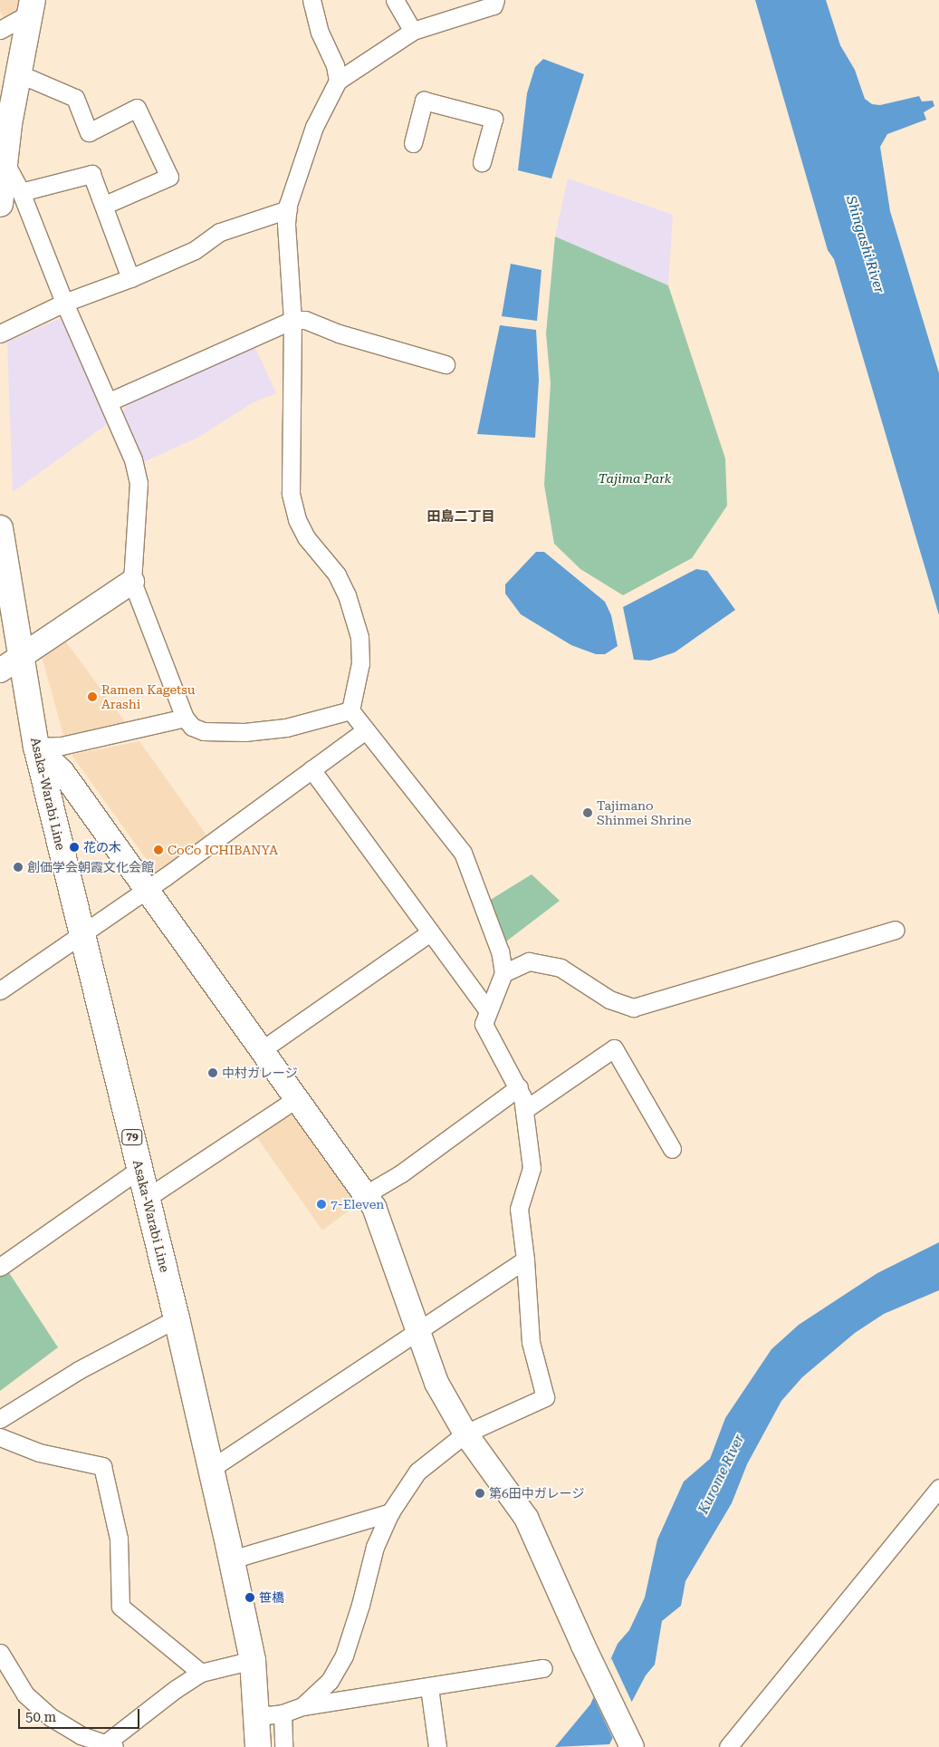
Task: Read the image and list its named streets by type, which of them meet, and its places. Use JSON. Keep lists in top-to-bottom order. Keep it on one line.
{"streets":{"main road":["Asaka-Warabi Line","79"]},"districts":["田島二丁目"],"water":["Shingashi River","Kurome River"],"parks":["Tajima Park"],"places":["Ramen Kagetsu Arashi","Tajimano Shinmei Shrine","花の木","CoCo ICHIBANYA","創価学会朝霞文化会館","中村ガレージ","7-Eleven","第6田中ガレージ","笹橋"],"scale_bar":"50 m"}
